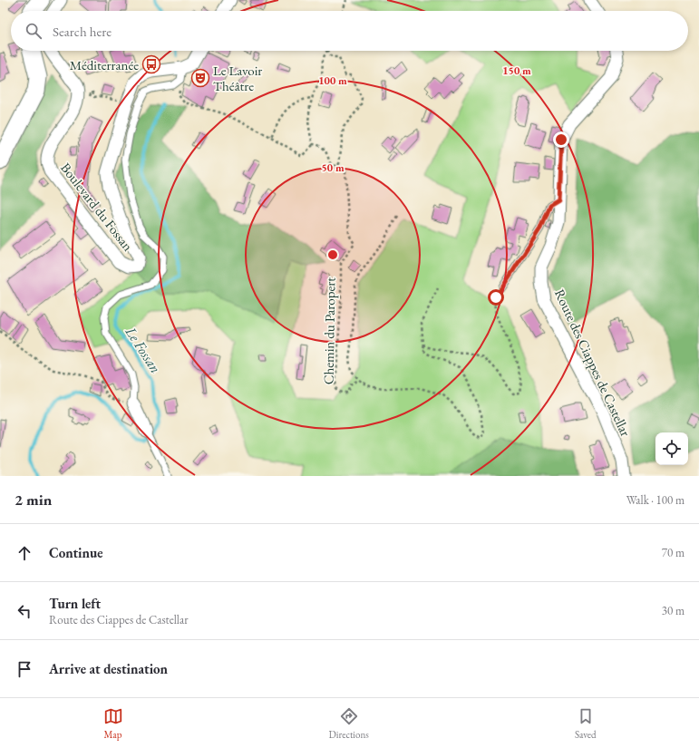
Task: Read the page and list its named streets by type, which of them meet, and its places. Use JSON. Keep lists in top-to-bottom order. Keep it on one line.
{"streets":{"street":["Boulevard du Fossan","Route des Ciappes de Castellar"],"path":["Chemin du Paropert"]},"water":["Le Fossan"],"places":{"bus stop":["Méditerranée"],"theatre":["Le Lavoir Théâtre"]},"page":{"search":"Search here","heading":["2 min","Walk · 100 m"],"list":[["Continue","70 m"],["Turn left","Route des Ciappes de Castellar","30 m"],"Arrive at destination"],"nav":["Map","Directions","Saved"]},"rings":["150 m","100 m","50 m"]}
